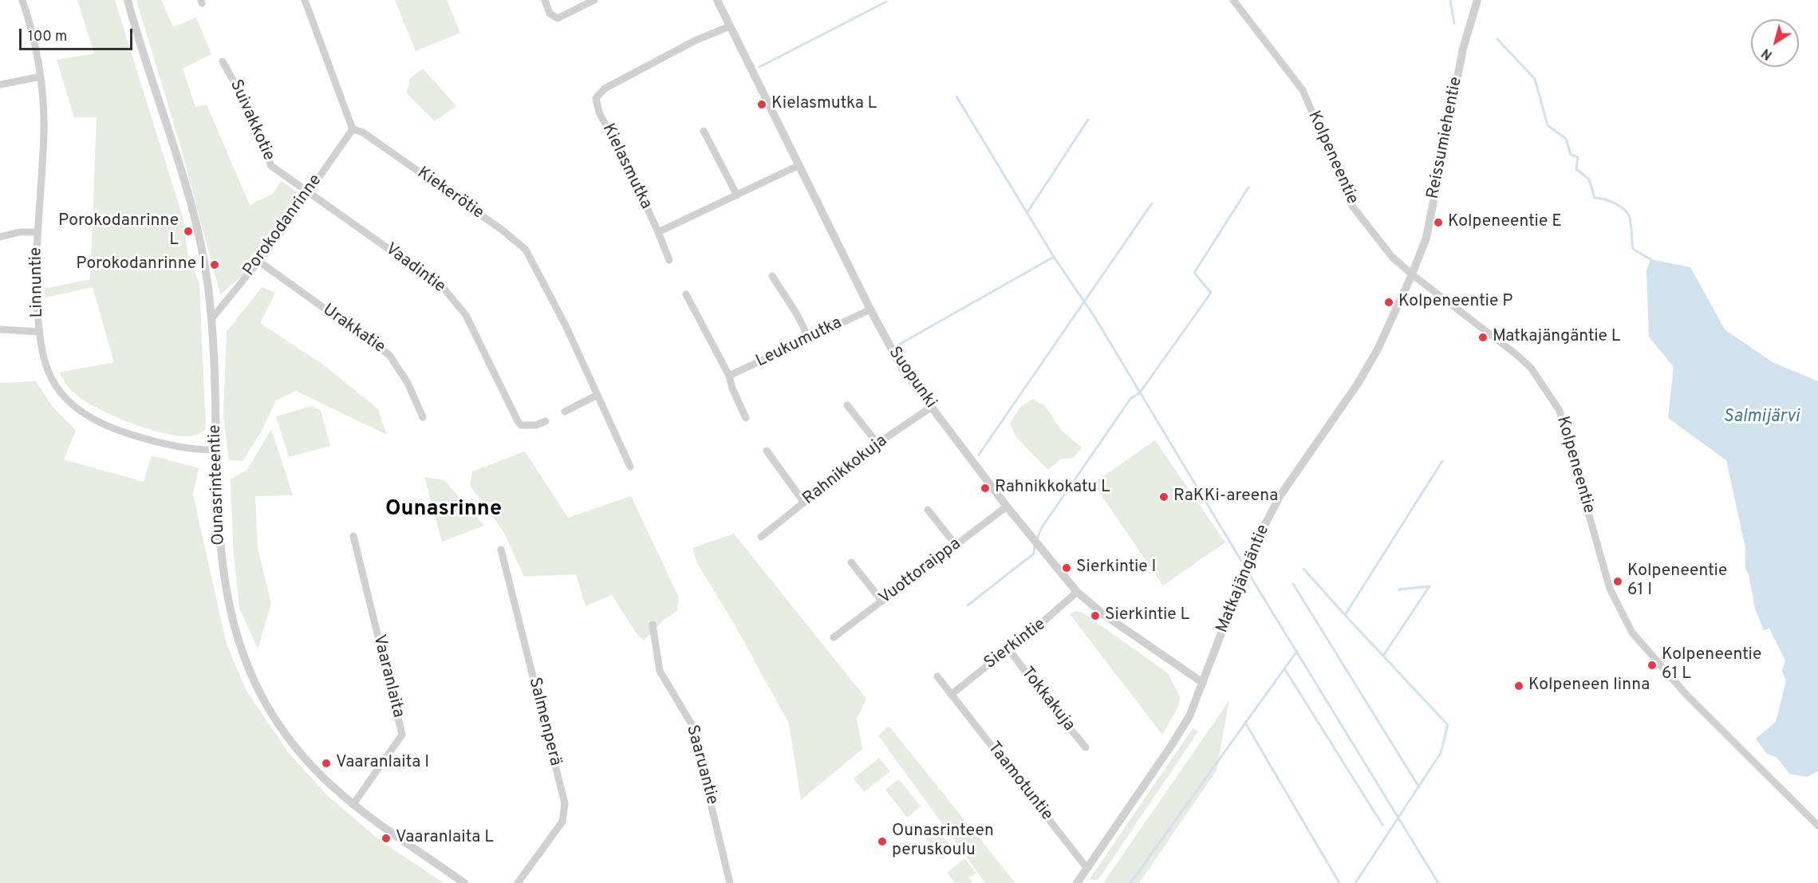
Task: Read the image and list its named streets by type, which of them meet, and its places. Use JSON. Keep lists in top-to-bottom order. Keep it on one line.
{"streets":{"street":["Suivakkotie","Reissumiehentie","Kolpeneentie","Kielasmutka","Kiekerötie","Porokodanrinne","Vaadintie","Linnuntie","Urakkatie","Leukumutka","Suopunki","Rahnikkokuja","Ounasrinteentie","Vuottoraippa","Matkajängäntie","Sierkintie","Vaaranlaita","Tokkakuja","Salmenperä","Saaruantie","Taamotuntie"]},"crossings":[["Suivakkotie","Porokodanrinne"],["Suivakkotie","Vaadintie"],["Reissumiehentie","Kolpeneentie"],["Reissumiehentie","Matkajängäntie"],["Kolpeneentie","Matkajängäntie"],["Kielasmutka","Suopunki"],["Kiekerötie","Porokodanrinne"],["Porokodanrinne","Vaadintie"],["Porokodanrinne","Urakkatie"],["Porokodanrinne","Ounasrinteentie"],["Linnuntie","Ounasrinteentie"],["Leukumutka","Suopunki"],["Suopunki","Rahnikkokuja"],["Suopunki","Vuottoraippa"],["Suopunki","Matkajängäntie"],["Suopunki","Sierkintie"],["Ounasrinteentie","Vaaranlaita"],["Matkajängäntie","Taamotuntie"],["Sierkintie","Tokkakuja"],["Sierkintie","Taamotuntie"]],"districts":["Ounasrinne"],"water":["Salmijärvi"],"places":["Kielasmutka L","Kolpeneentie E","Porokodanrinne L","Porokodanrinne I","Kolpeneentie P","Matkajängäntie L","Rahnikkokatu L","RaKKi-areena","Sierkintie I","Kolpeneentie 61 I","Sierkintie L","Kolpeneentie 61 L","Kolpeneen linna","Vaaranlaita I","Vaaranlaita L","Ounasrinteen peruskoulu"],"scale_bar":"100 m","north":"bottom left"}
